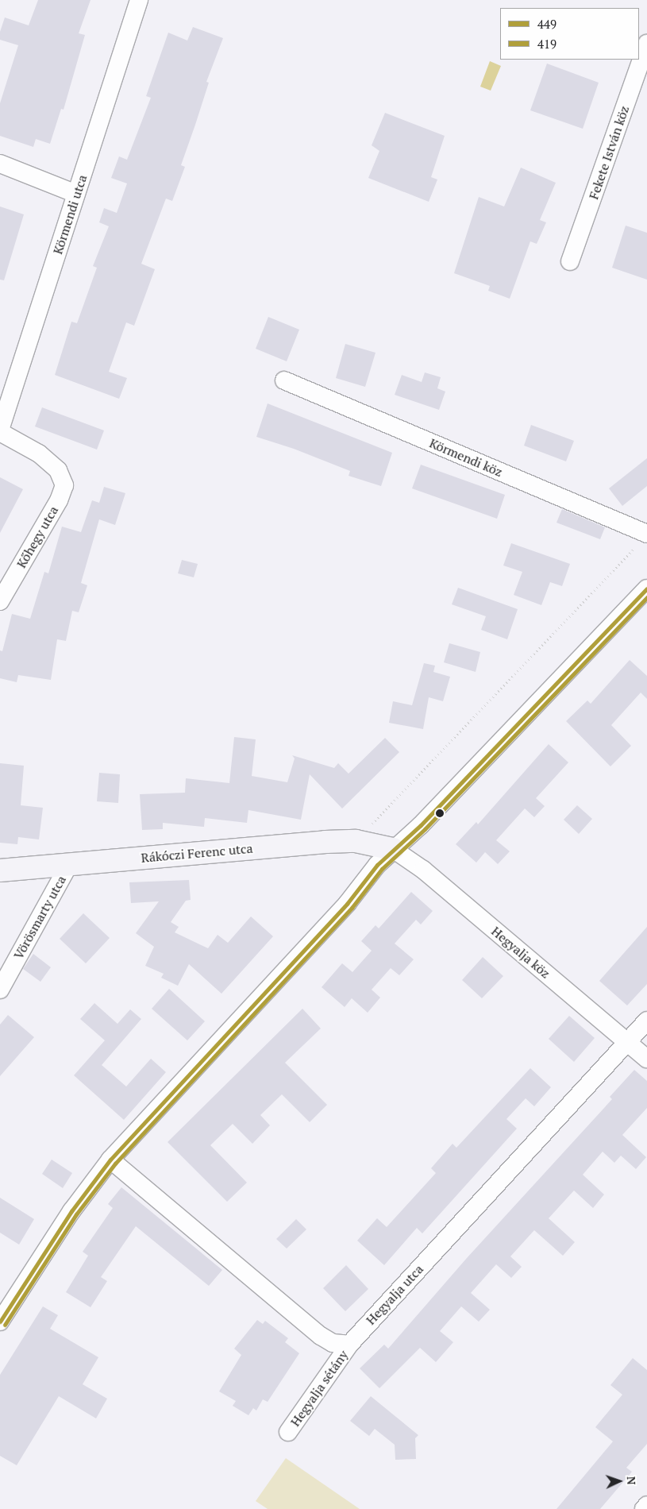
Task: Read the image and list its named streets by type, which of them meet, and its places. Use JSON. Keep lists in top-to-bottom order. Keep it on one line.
{"streets":{"street":["Fekete István köz","Körmendi utca","Körmendi köz","Kőhegy utca","Rákóczi Ferenc utca","Vörösmarty utca","Hegyalja köz","Hegyalja utca","Hegyalja sétány"]},"crossings":[["Körmendi utca","Kőhegy utca"],["Rákóczi Ferenc utca","Vörösmarty utca"],["Rákóczi Ferenc utca","Hegyalja köz"],["Hegyalja köz","Hegyalja utca"],["Hegyalja utca","Hegyalja sétány"]],"lines":["transit line 449","transit line 419"],"legend":["449","419"],"north":"right"}
